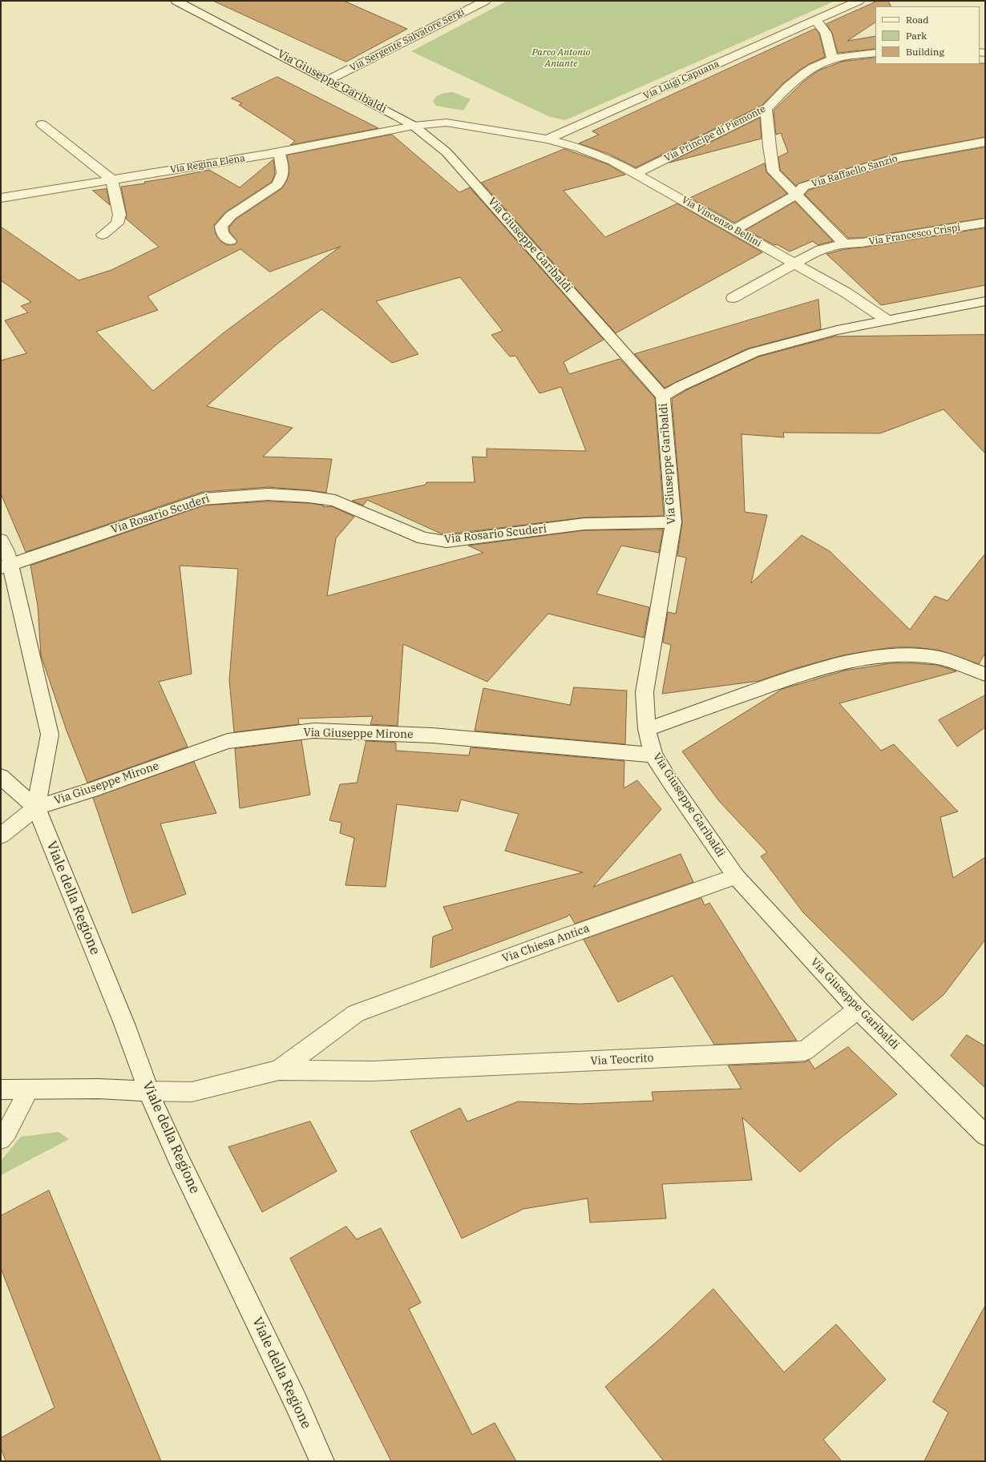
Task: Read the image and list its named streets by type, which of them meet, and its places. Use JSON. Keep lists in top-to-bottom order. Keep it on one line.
{"streets":{"street":["Via Sergente Salvatore Sergi","Via Luigi Capuana","Via Giuseppe Garibaldi","Via Principe di Piemonte","Via Regina Elena","Via Raffaello Sanzio","Via Vincenzo Bellini","Via Francesco Crispi","Via Rosario Scuderi","Via Giuseppe Mirone","Viale della Regione","Via Chiesa Antica","Via Teocrito"]},"crossings":[["Via Sergente Salvatore Sergi","Via Giuseppe Garibaldi"],["Via Luigi Capuana","Via Regina Elena"],["Via Luigi Capuana","Via Vincenzo Bellini"],["Via Giuseppe Garibaldi","Via Regina Elena"],["Via Giuseppe Garibaldi","Via Rosario Scuderi"],["Via Giuseppe Garibaldi","Via Giuseppe Mirone"],["Via Giuseppe Garibaldi","Via Chiesa Antica"],["Via Giuseppe Garibaldi","Via Teocrito"],["Via Principe di Piemonte","Via Vincenzo Bellini"],["Via Regina Elena","Via Vincenzo Bellini"],["Via Raffaello Sanzio","Via Vincenzo Bellini"],["Via Vincenzo Bellini","Via Francesco Crispi"],["Via Giuseppe Mirone","Viale della Regione"],["Via Chiesa Antica","Via Teocrito"]],"parks":["Parco Antonio Aniante"],"legend":["Road","Park","Building"]}
